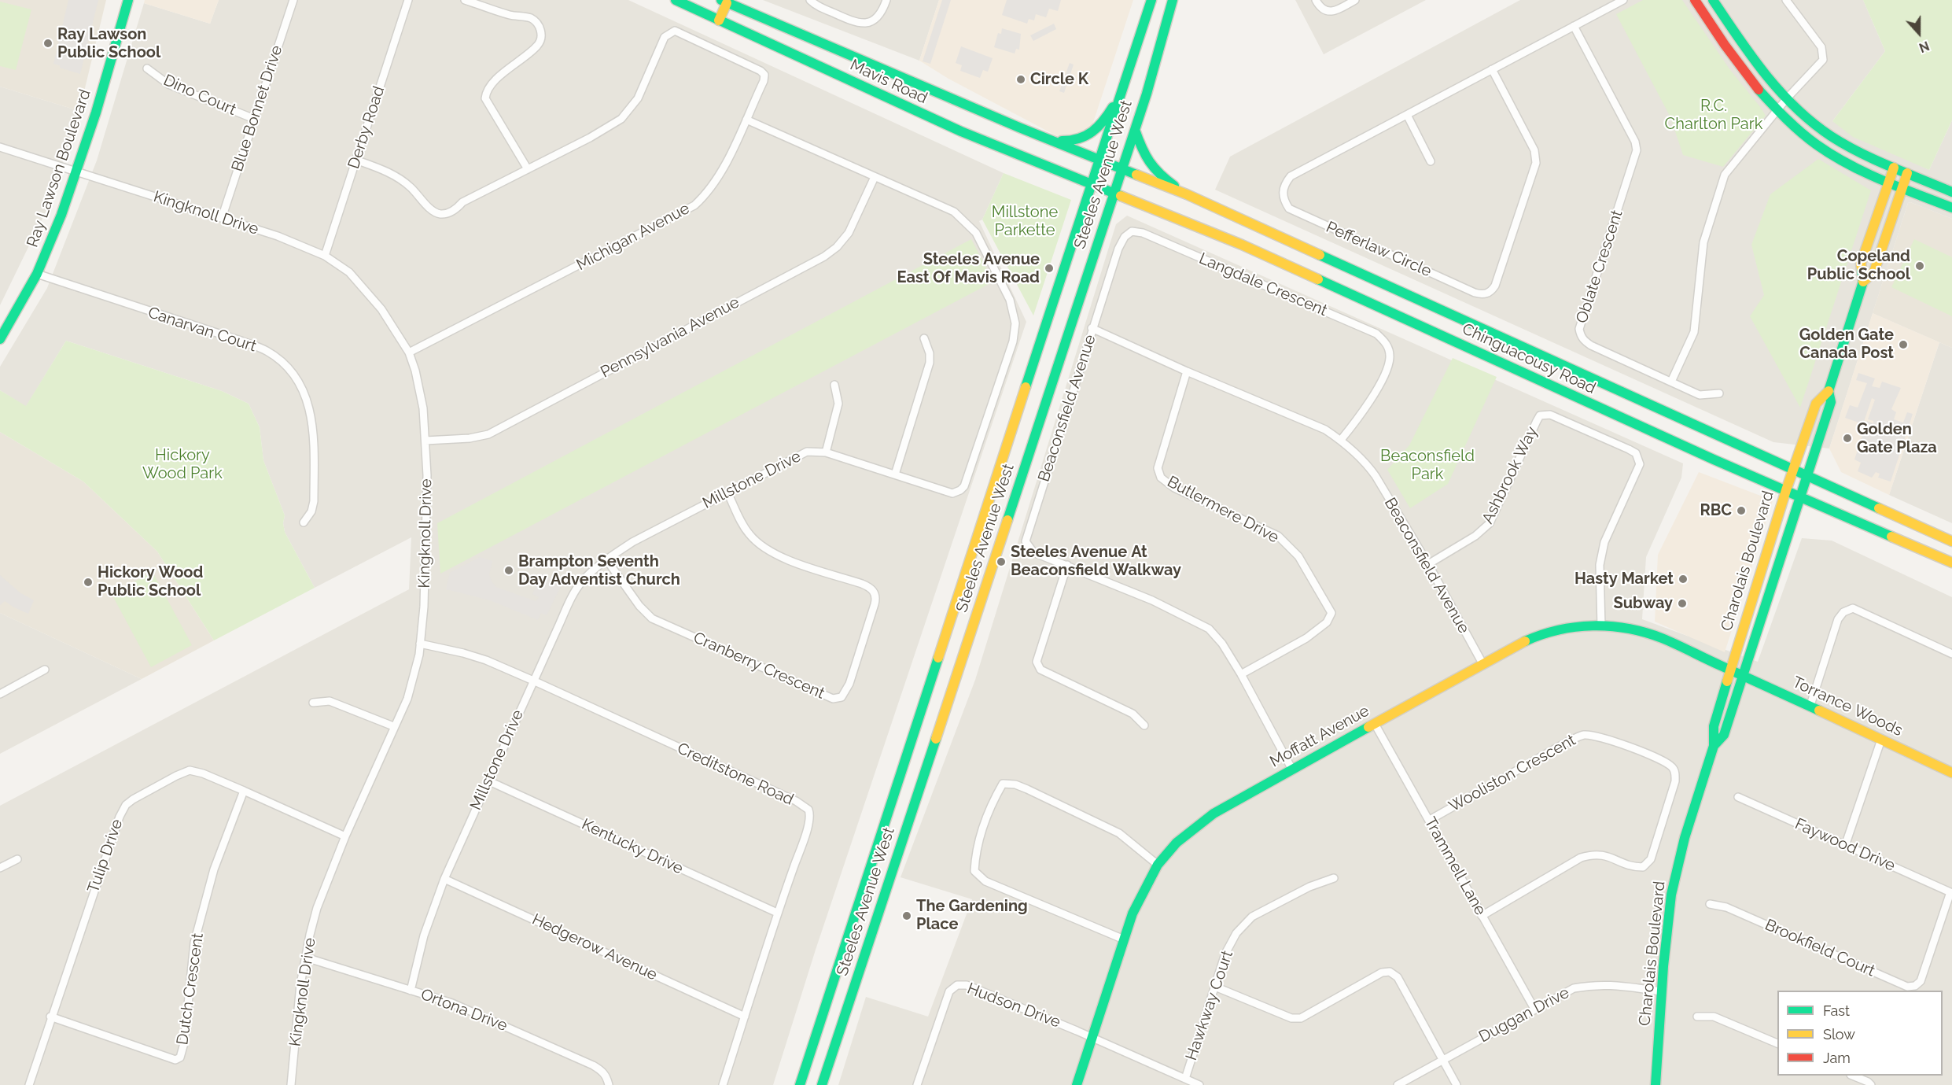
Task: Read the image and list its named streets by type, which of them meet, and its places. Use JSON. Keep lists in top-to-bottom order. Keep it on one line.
{"streets":{"main road":["Mavis Road","Ray Lawson Boulevard","Steeles Avenue West","Chinguacousy Road","Charolais Boulevard","Torrance Woods","Moffatt Avenue"],"street":["Dino Court","Blue Bonnet Drive","Derby Road","Kingknoll Drive","Michigan Avenue","Pefferlaw Circle","Oblate Crescent","Langdale Crescent","Canarvan Court","Pennsylvania Avenue","Beaconsfield Avenue","Ashbrook Way","Millstone Drive","Butlermere Drive","Cranberry Crescent","Wooliston Crescent","Creditstone Road","Faywood Drive","Kentucky Drive","Tulip Drive","Trammell Lane","Hedgerow Avenue","Brookfield Court","Dutch Crescent","Hudson Drive","Hawkway Court","Ortona Drive","Duggan Drive"]},"crossings":[["Mavis Road","Steeles Avenue West"],["Mavis Road","Chinguacousy Road"],["Dino Court","Blue Bonnet Drive"],["Blue Bonnet Drive","Kingknoll Drive"],["Derby Road","Kingknoll Drive"],["Derby Road","Michigan Avenue"],["Ray Lawson Boulevard","Kingknoll Drive"],["Ray Lawson Boulevard","Canarvan Court"],["Steeles Avenue West","Chinguacousy Road"],["Kingknoll Drive","Michigan Avenue"],["Kingknoll Drive","Pennsylvania Avenue"],["Kingknoll Drive","Creditstone Road"],["Kingknoll Drive","Tulip Drive"],["Kingknoll Drive","Ortona Drive"],["Michigan Avenue","Millstone Drive"],["Pefferlaw Circle","Oblate Crescent"],["Langdale Crescent","Beaconsfield Avenue"],["Pennsylvania Avenue","Millstone Drive"],["Chinguacousy Road","Charolais Boulevard"],["Beaconsfield Avenue","Ashbrook Way"],["Beaconsfield Avenue","Butlermere Drive"],["Beaconsfield Avenue","Moffatt Avenue"],["Ashbrook Way","Moffatt Avenue"],["Millstone Drive","Cranberry Crescent"],["Millstone Drive","Creditstone Road"],["Millstone Drive","Kentucky Drive"],["Millstone Drive","Hedgerow Avenue"],["Millstone Drive","Ortona Drive"],["Charolais Boulevard","Torrance Woods"],["Charolais Boulevard","Moffatt Avenue"],["Charolais Boulevard","Duggan Drive"],["Torrance Woods","Moffatt Avenue"],["Moffatt Avenue","Trammell Lane"],["Moffatt Avenue","Hudson Drive"],["Wooliston Crescent","Trammell Lane"],["Creditstone Road","Kentucky Drive"],["Creditstone Road","Hedgerow Avenue"],["Faywood Drive","Brookfield Court"],["Tulip Drive","Dutch Crescent"],["Trammell Lane","Duggan Drive"]],"parks":["R.C. Charlton Park","Millstone Parkette","Hickory Wood Park","Beaconsfield Park"],"places":["Ray Lawson Public School","Circle K","Copeland Public School","Steeles Avenue East Of Mavis Road","Golden Gate Canada Post","Golden Gate Plaza","RBC","Steeles Avenue At Beaconsfield Walkway","Brampton Seventh Day Adventist Church","Hasty Market","Hickory Wood Public School","Subway","The Gardening Place"],"legend":["Fast","Slow","Jam"],"north":"bottom"}
